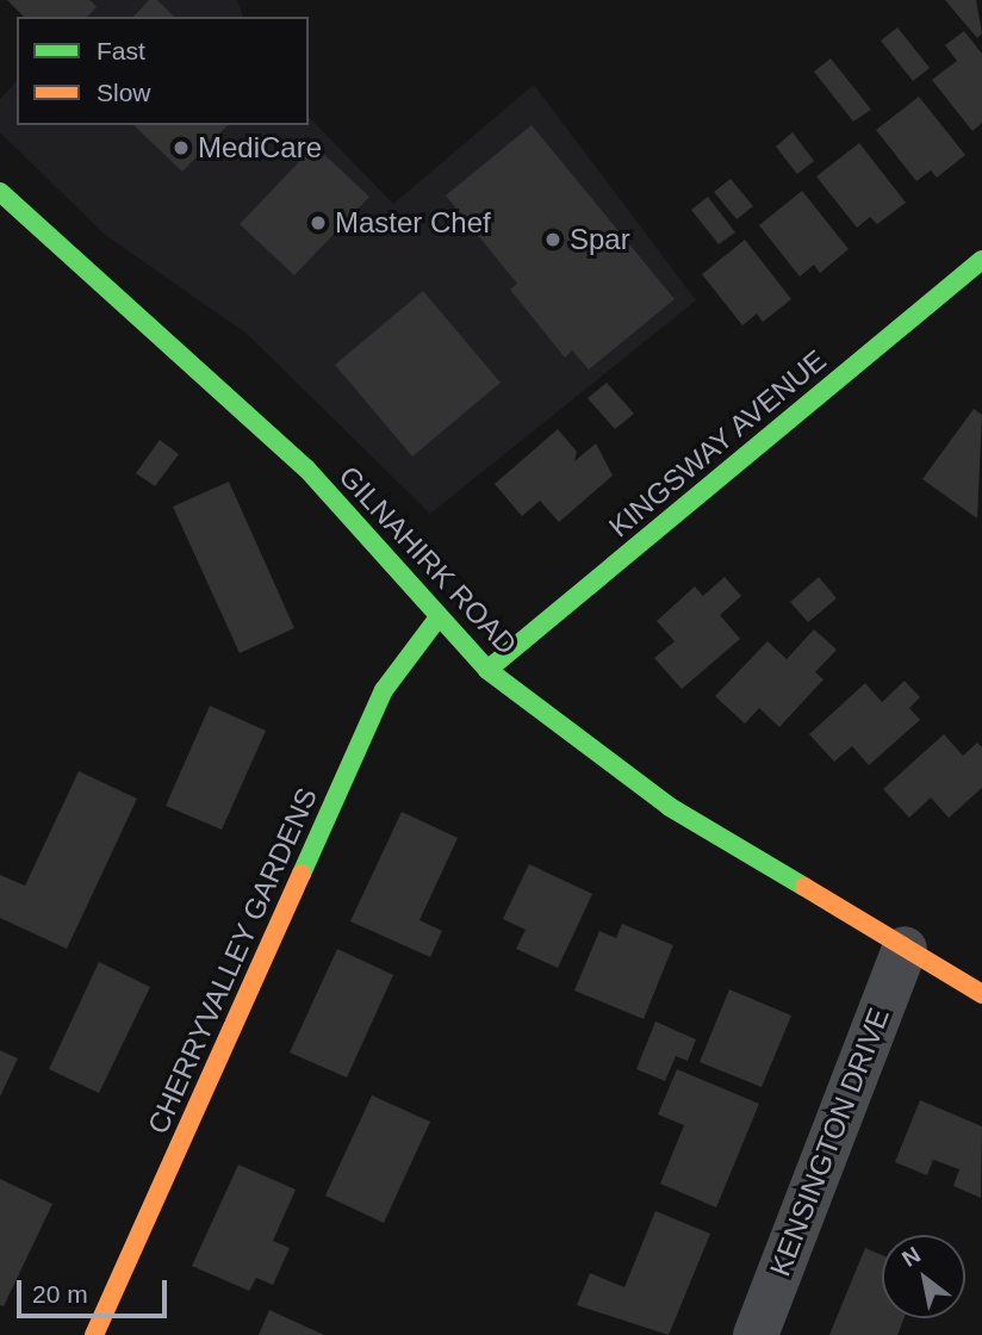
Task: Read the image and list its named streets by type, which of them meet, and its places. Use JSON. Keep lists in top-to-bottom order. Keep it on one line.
{"streets":{"street":["KINGSWAY AVENUE","GILNAHIRK ROAD","CHERRYVALLEY GARDENS","KENSINGTON DRIVE"]},"crossings":[["KINGSWAY AVENUE","GILNAHIRK ROAD"],["GILNAHIRK ROAD","CHERRYVALLEY GARDENS"],["GILNAHIRK ROAD","KENSINGTON DRIVE"]],"places":["MediCare","Master Chef","Spar"],"legend":["Fast","Slow"],"scale_bar":"20 m","north":"top left"}
